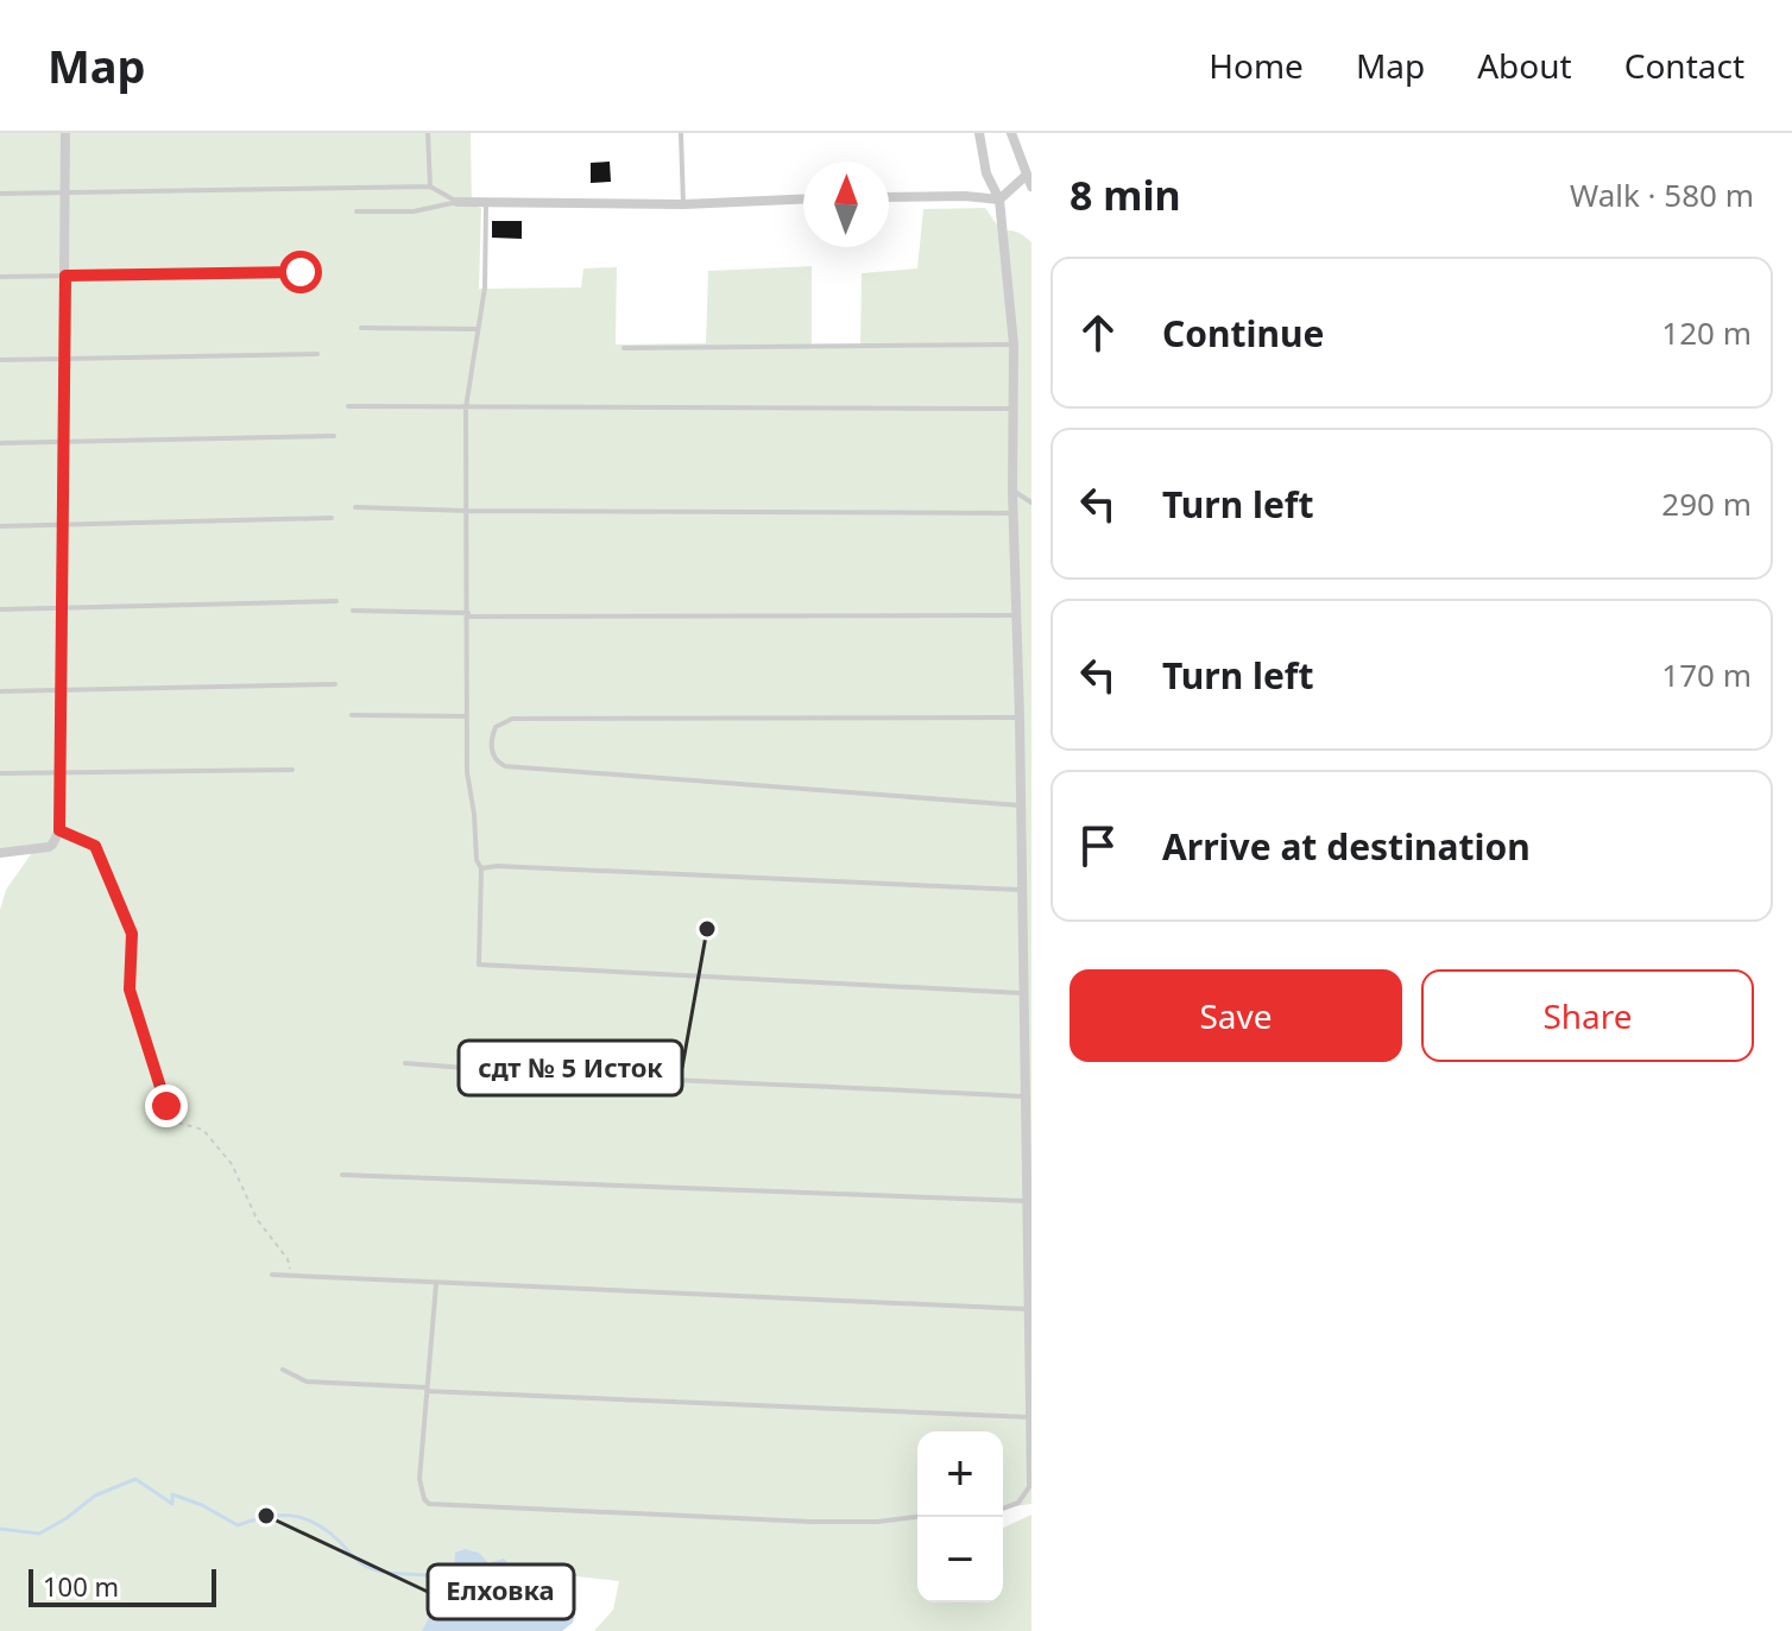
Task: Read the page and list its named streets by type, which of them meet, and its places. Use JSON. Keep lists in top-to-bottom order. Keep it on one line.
{"places":["сдт № 5 Исток","Елховка"],"scale_bar":"100 m","north":"top","page":{"header":"Map","nav":["Home","Map","About","Contact"],"heading":["8 min","Walk · 580 m"],"list":[["Continue","120 m"],["Turn left","290 m"],["Turn left","170 m"],"Arrive at destination"],"buttons":["Save","Share"],"map_buttons":["+","−"],"scale":"100 m"}}
